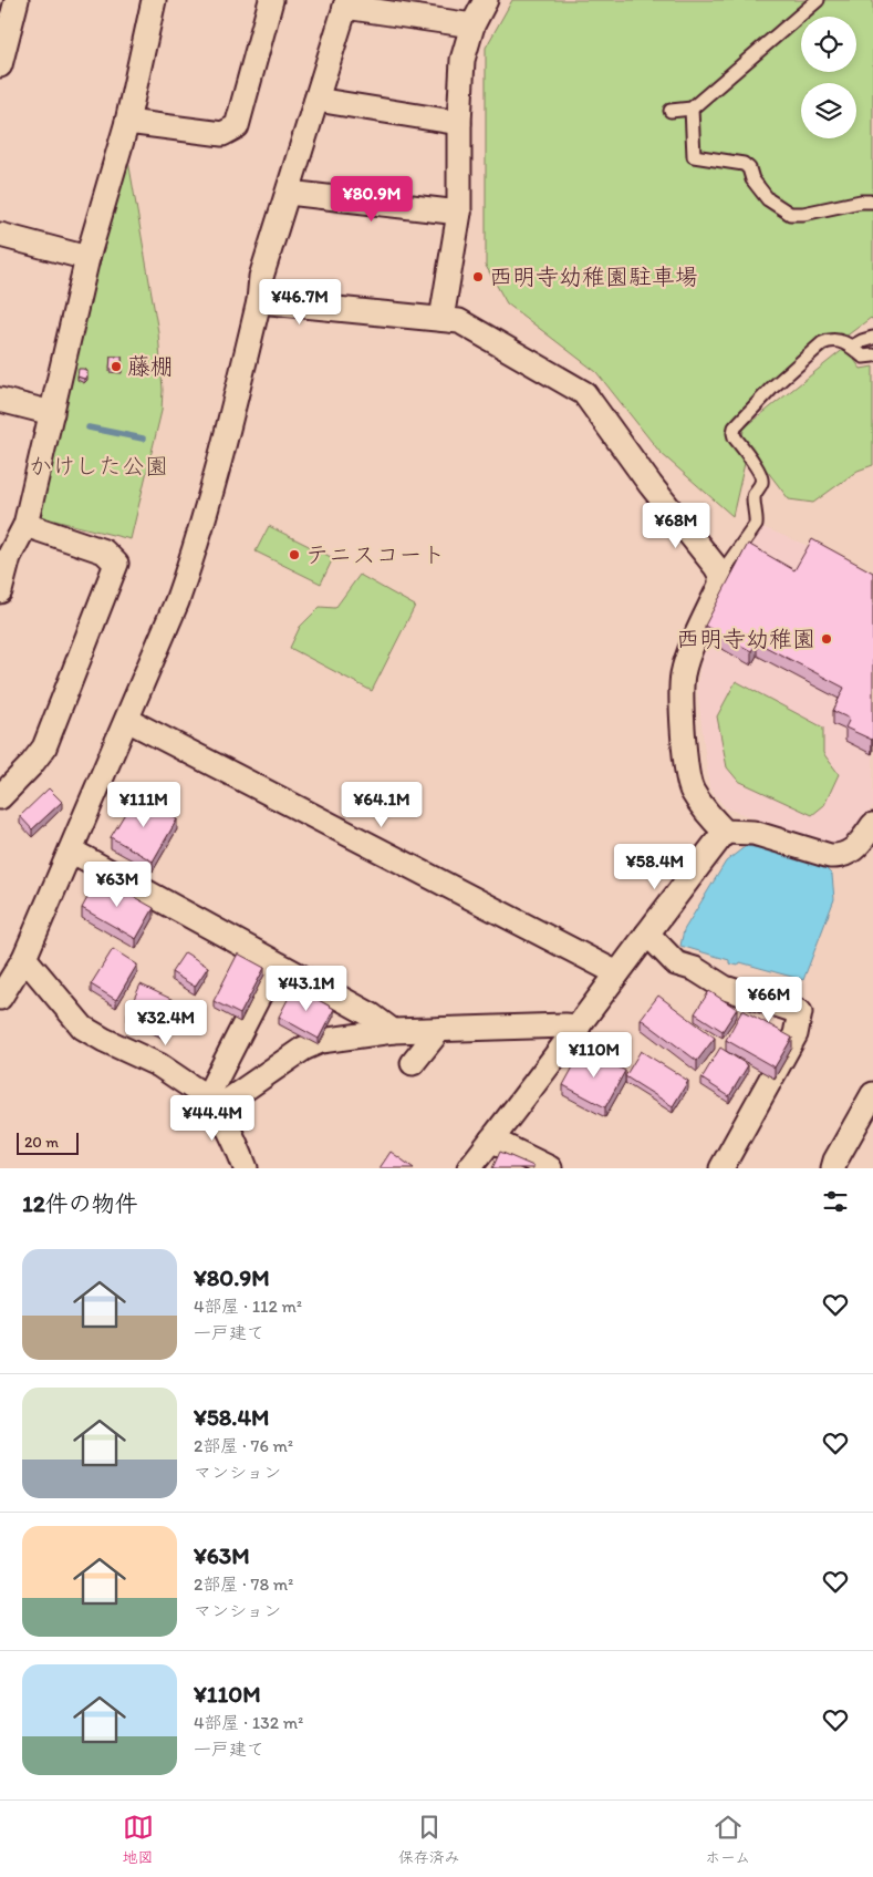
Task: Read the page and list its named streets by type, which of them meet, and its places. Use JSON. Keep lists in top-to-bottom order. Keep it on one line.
{"parks":["かけした公園"],"places":["西明寺幼稚園駐車場","藤棚","テニスコート","西明寺幼稚園"],"scale_bar":"20 m","page":{"price":["¥80.9M","¥46.7M","¥68M","¥111M","¥64.1M","¥58.4M","¥63M","¥43.1M","¥66M","¥32.4M","¥110M","¥44.4M"],"scale":"20 m","heading":"12件の物件","list":[{"name":"¥80.9M","note":"4部屋 · 112 m² · 一戸建て"},{"name":"¥58.4M","note":"2部屋 · 76 m² · マンション"},{"name":"¥63M","note":"2部屋 · 78 m² · マンション"},{"name":"¥110M","note":"4部屋 · 132 m² · 一戸建て"}],"tabs":["地図","保存済み","ホーム"]}}
